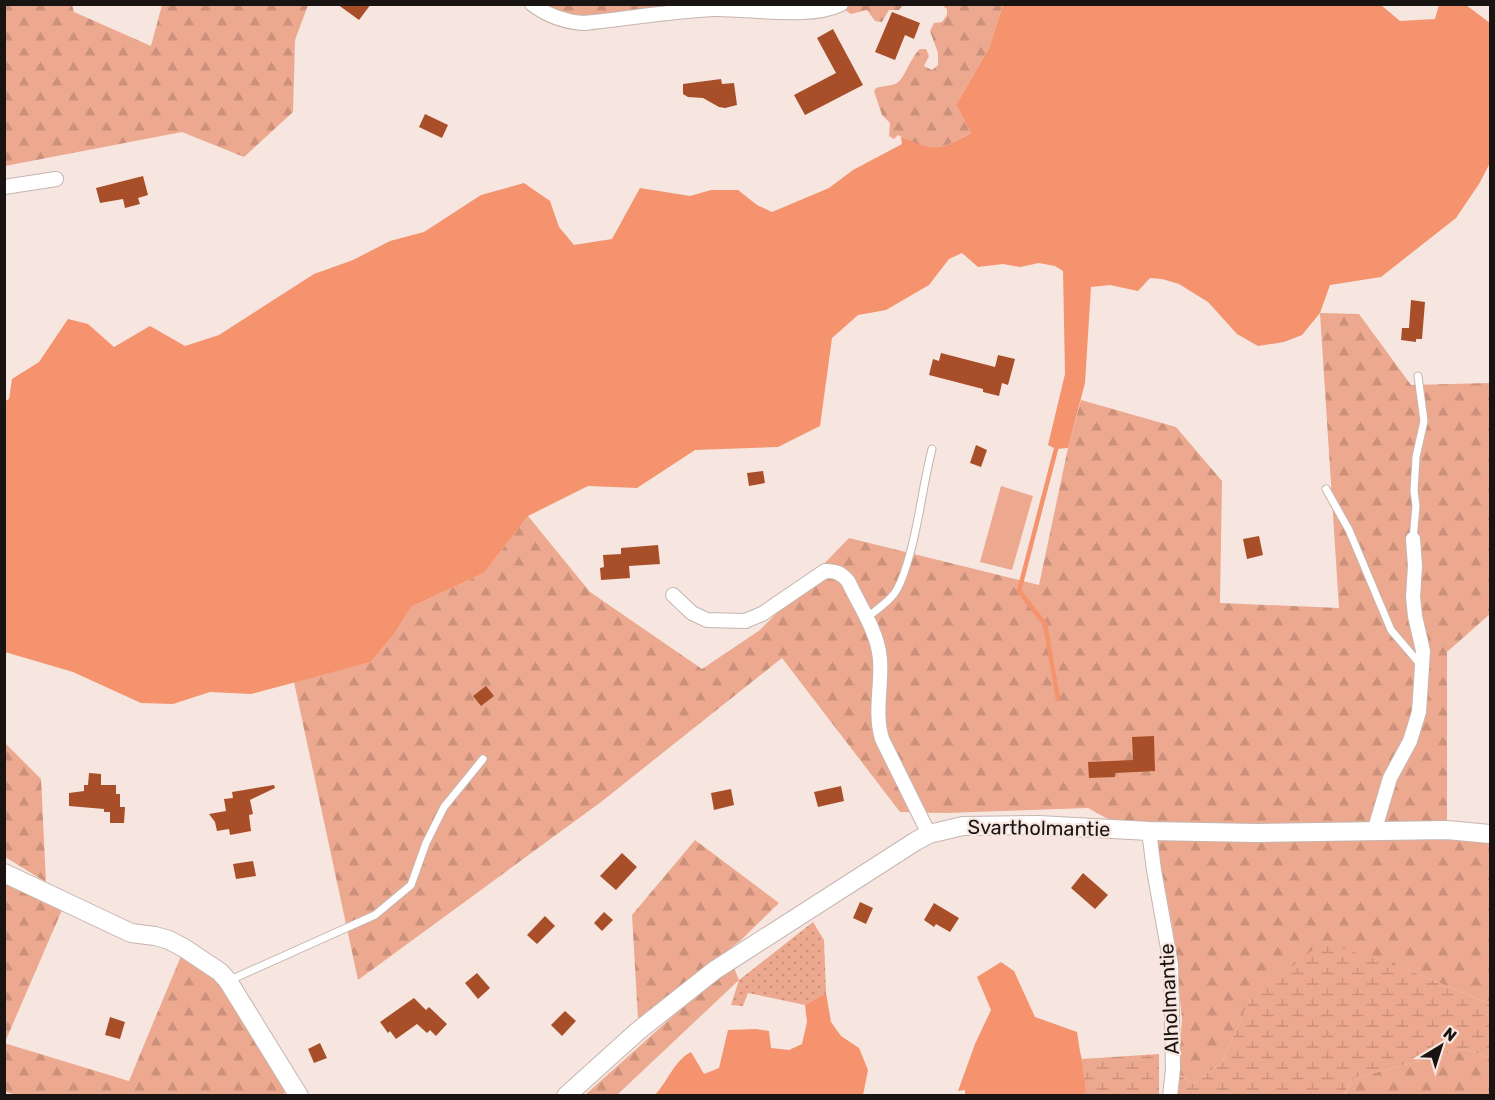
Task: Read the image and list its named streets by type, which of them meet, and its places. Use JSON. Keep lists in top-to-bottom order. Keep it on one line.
{"streets":{"street":["Svartholmantie","Alholmantie"]},"crossings":[["Svartholmantie","Alholmantie"]],"north":"top right"}
